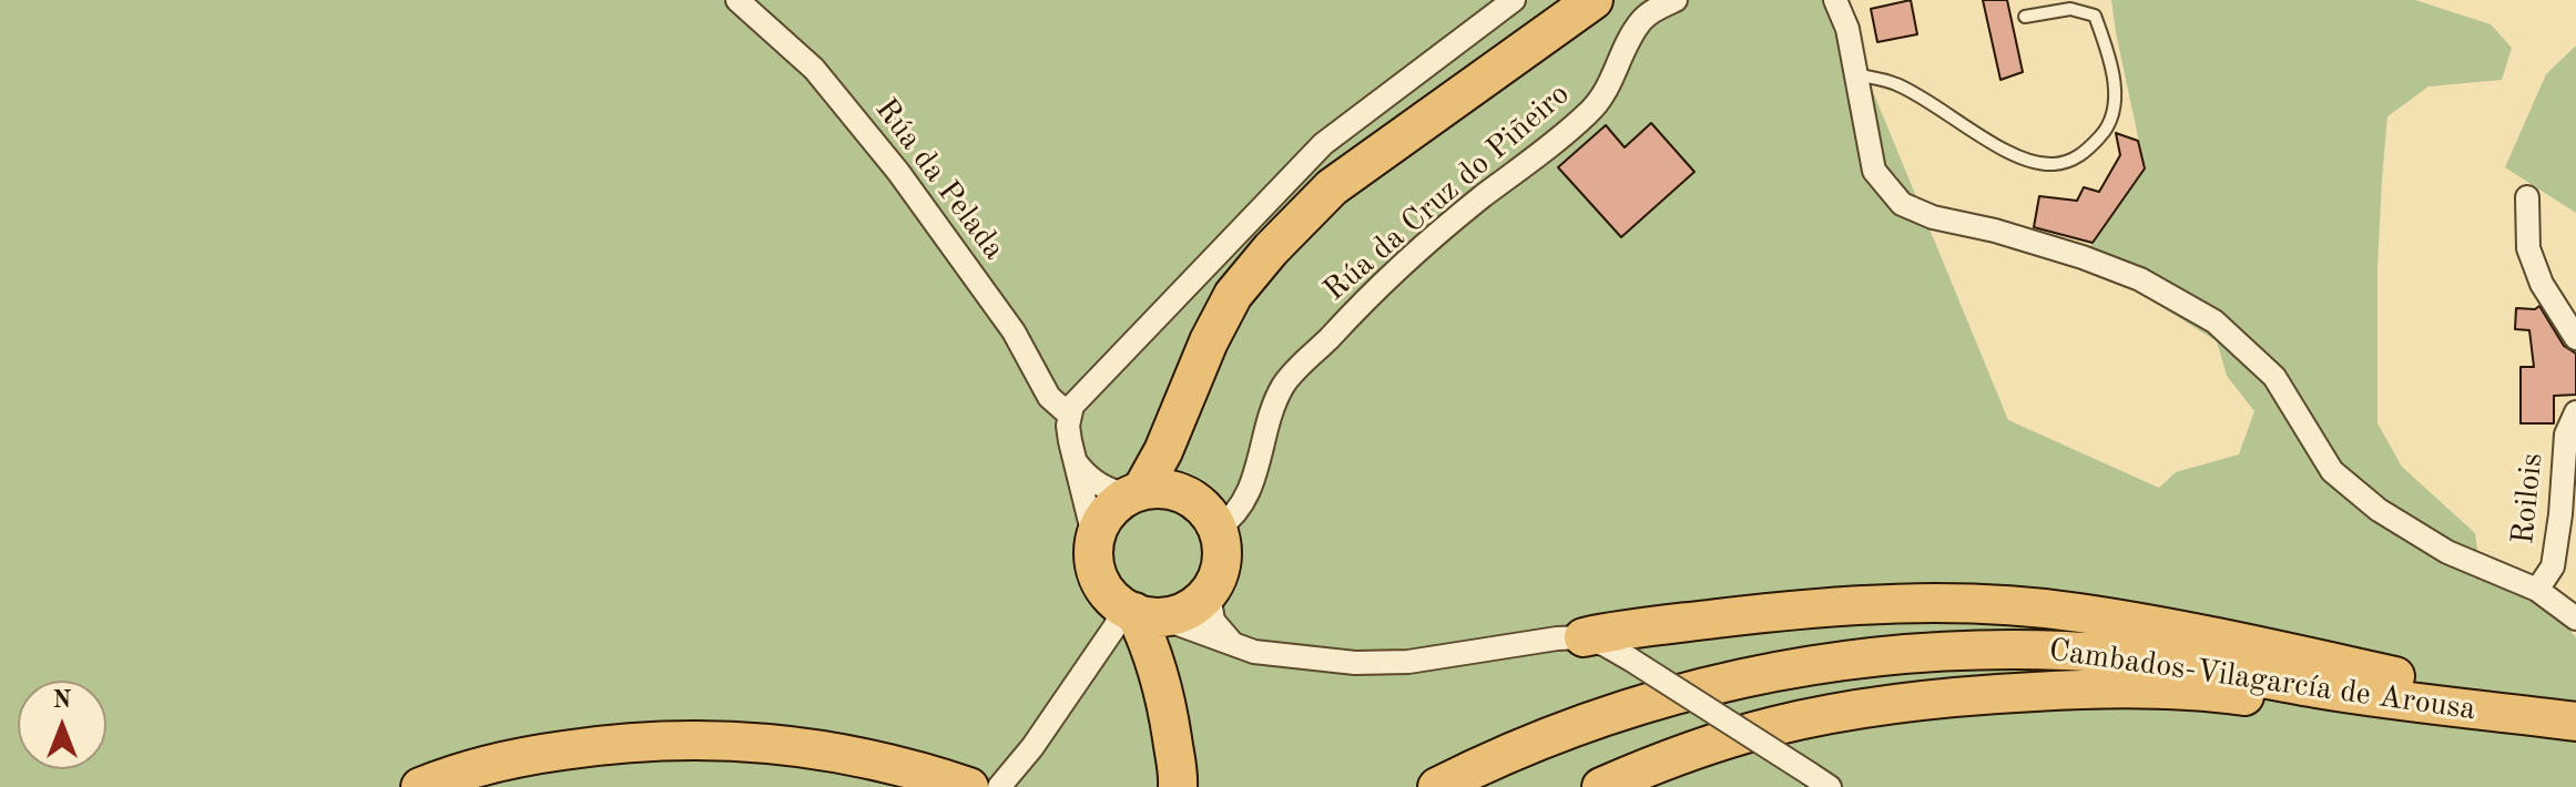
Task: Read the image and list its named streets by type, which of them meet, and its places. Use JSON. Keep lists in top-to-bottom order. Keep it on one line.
{"streets":{"main road":["Cambados-Vilagarcía de Arousa"],"street":["Rúa da Pelada","Rúa da Cruz do Piñeiro","Roilois"]},"north":"top"}
